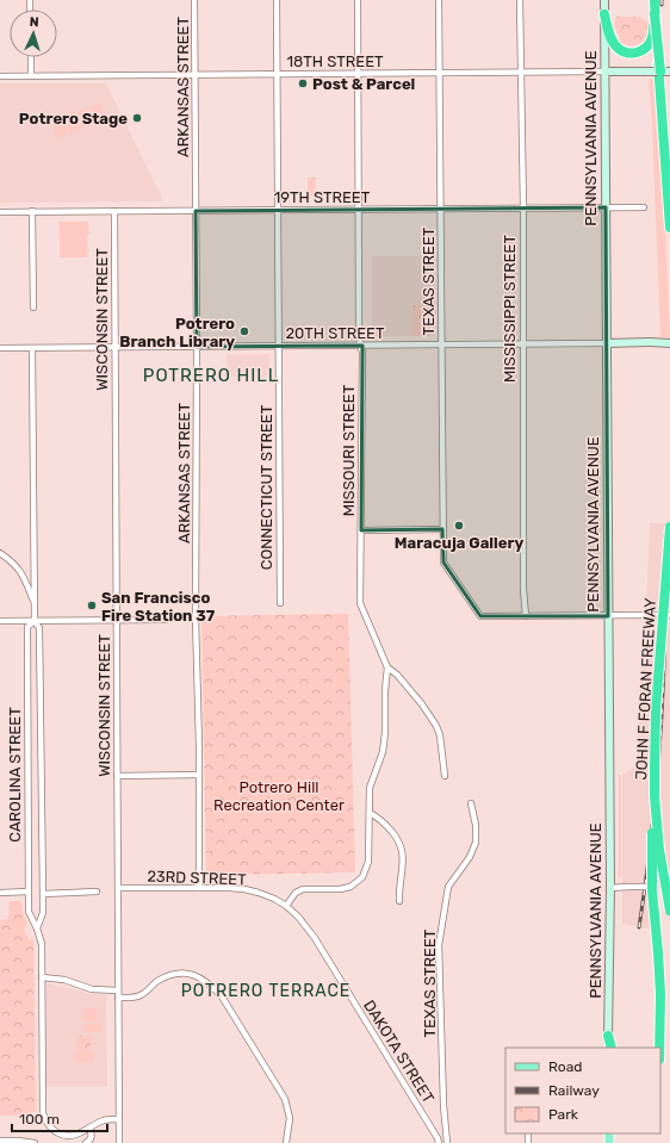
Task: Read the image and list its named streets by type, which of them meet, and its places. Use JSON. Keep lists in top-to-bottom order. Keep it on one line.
{"streets":{"highway":["JOHN F FORAN FREEWAY"],"main road":["18TH STREET","PENNSYLVANIA AVENUE","20TH STREET"],"street":["ARKANSAS STREET","19TH STREET","TEXAS STREET","MISSISSIPPI STREET","WISCONSIN STREET","MISSOURI STREET","CONNECTICUT STREET","CAROLINA STREET","23RD STREET","DAKOTA STREET"]},"crossings":[["18TH STREET","ARKANSAS STREET"],["18TH STREET","PENNSYLVANIA AVENUE"],["18TH STREET","TEXAS STREET"],["18TH STREET","MISSISSIPPI STREET"],["18TH STREET","MISSOURI STREET"],["18TH STREET","CONNECTICUT STREET"],["ARKANSAS STREET","19TH STREET"],["ARKANSAS STREET","20TH STREET"],["ARKANSAS STREET","23RD STREET"],["PENNSYLVANIA AVENUE","19TH STREET"],["PENNSYLVANIA AVENUE","20TH STREET"],["19TH STREET","TEXAS STREET"],["19TH STREET","MISSISSIPPI STREET"],["19TH STREET","WISCONSIN STREET"],["19TH STREET","MISSOURI STREET"],["19TH STREET","CONNECTICUT STREET"],["TEXAS STREET","MISSISSIPPI STREET"],["TEXAS STREET","20TH STREET"],["MISSISSIPPI STREET","20TH STREET"],["WISCONSIN STREET","20TH STREET"],["WISCONSIN STREET","CAROLINA STREET"],["WISCONSIN STREET","23RD STREET"],["20TH STREET","MISSOURI STREET"],["20TH STREET","CONNECTICUT STREET"],["20TH STREET","CAROLINA STREET"],["MISSOURI STREET","23RD STREET"],["MISSOURI STREET","DAKOTA STREET"],["23RD STREET","DAKOTA STREET"]],"districts":["POTRERO HILL","POTRERO TERRACE"],"parks":["Potrero Hill Recreation Center"],"places":["Post & Parcel","Potrero Stage","Potrero Branch Library","Maracuja Gallery","San Francisco Fire Station 37"],"legend":["Road","Railway","Park"],"scale_bar":"100 m","north":"top"}
